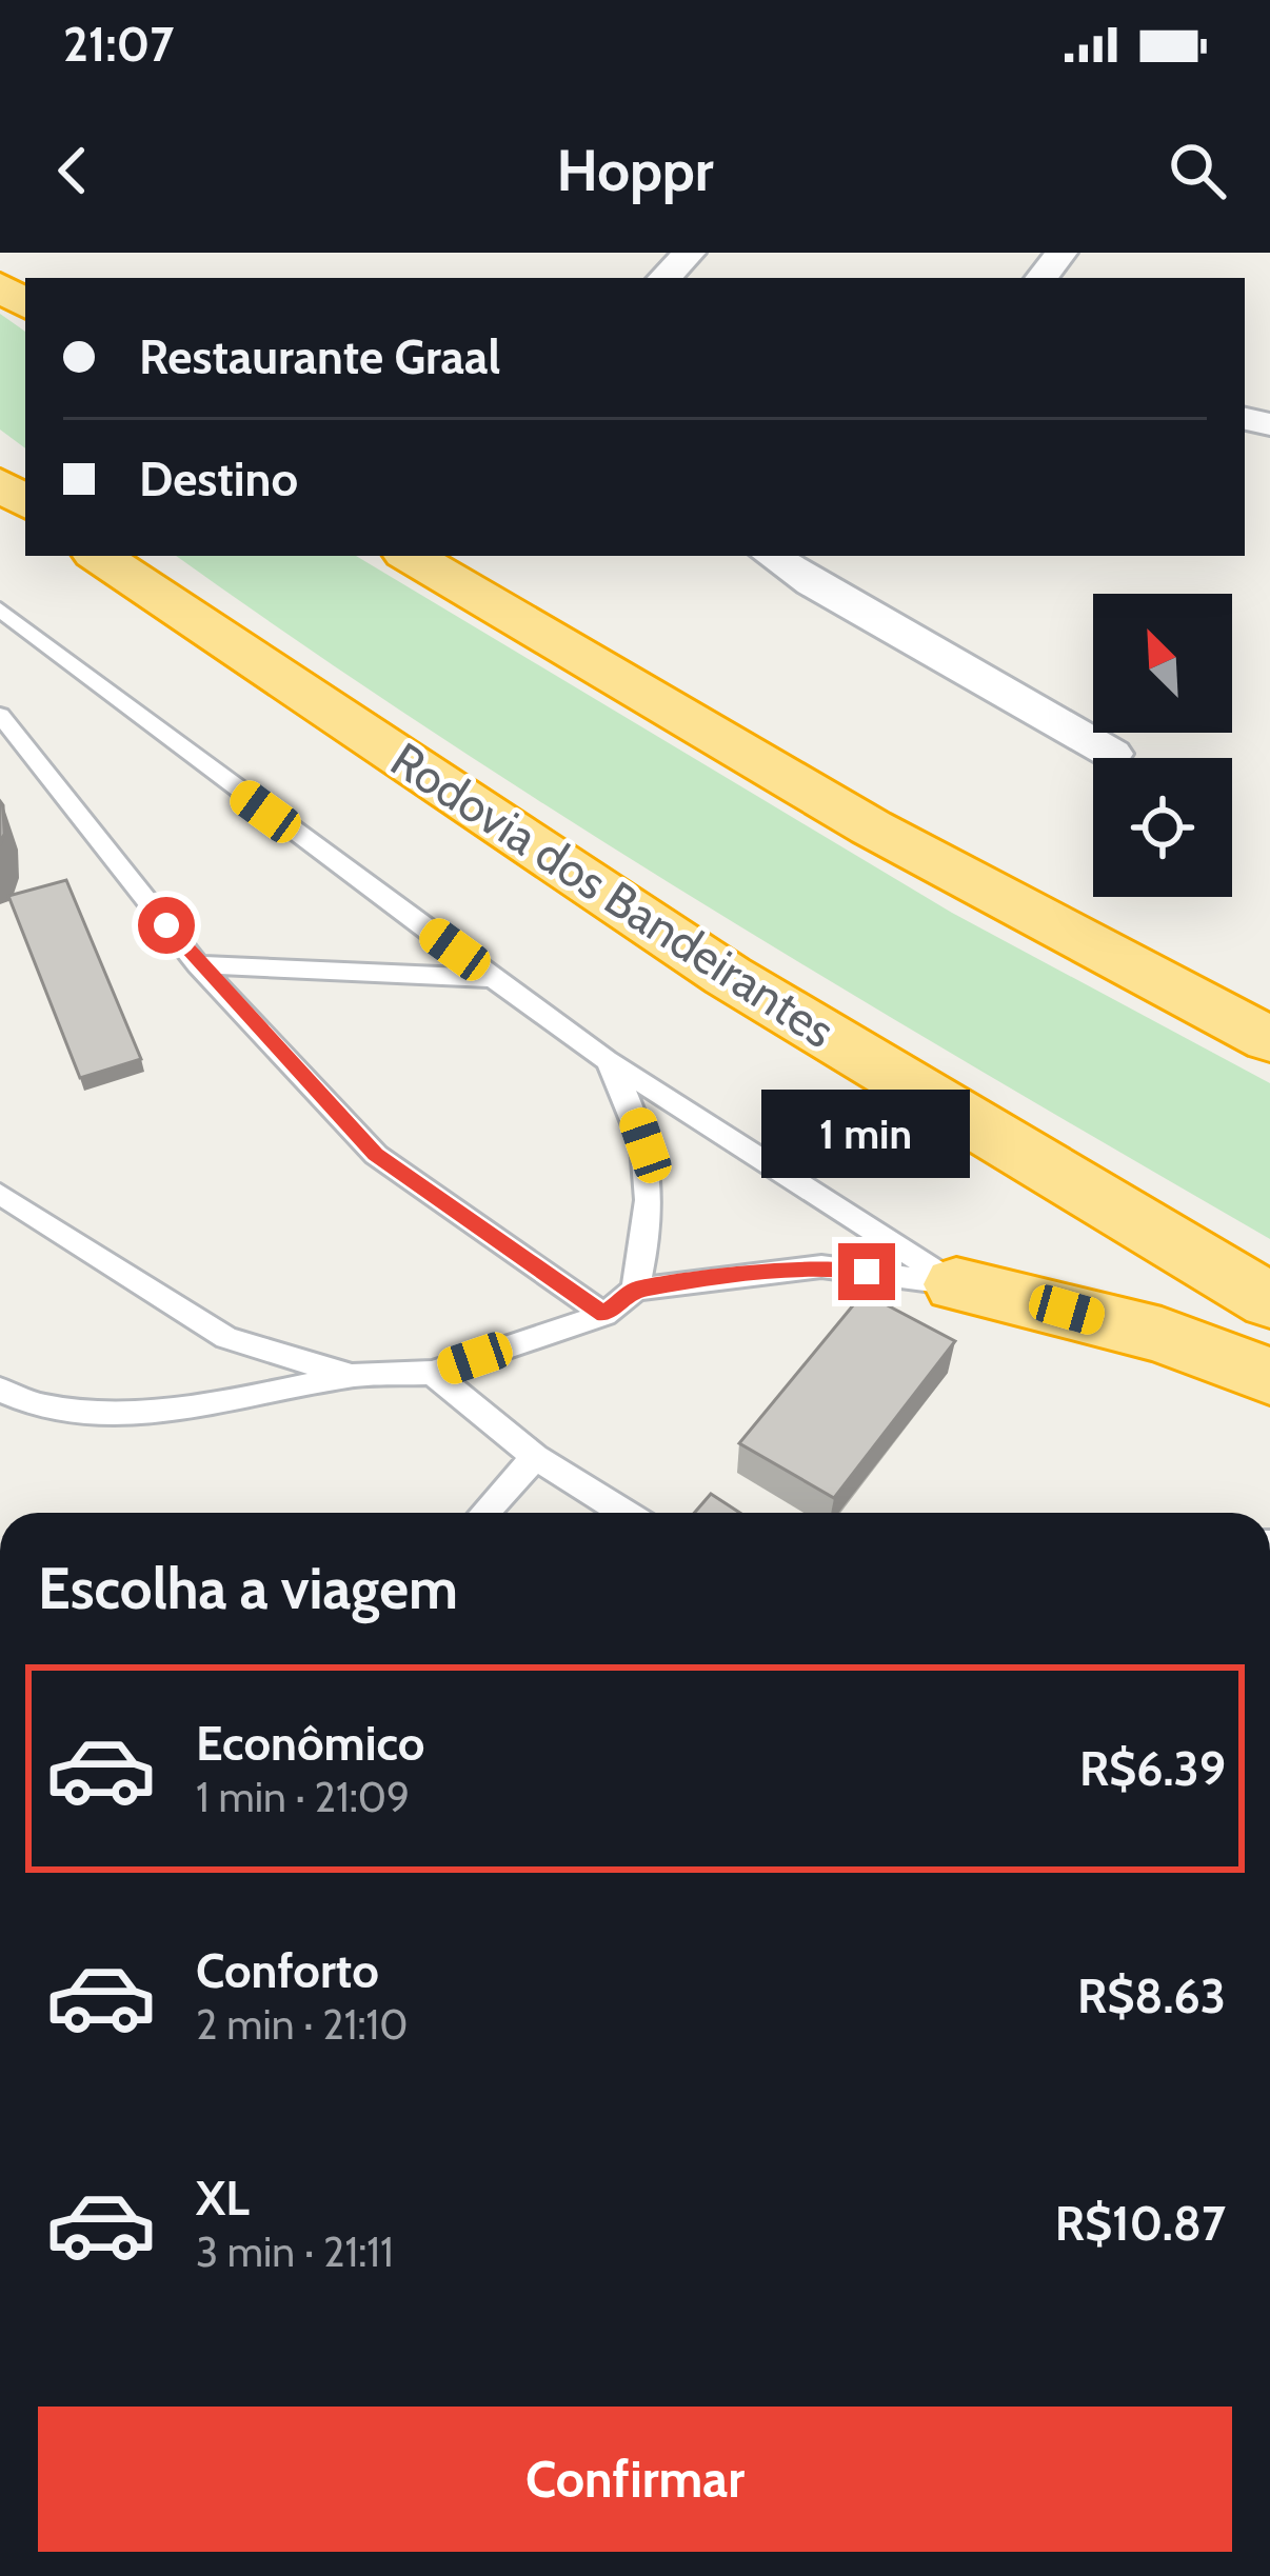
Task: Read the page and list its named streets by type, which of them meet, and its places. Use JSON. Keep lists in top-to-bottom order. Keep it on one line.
{"streets":{"highway":["Rodovia dos Bandeirantes"]},"north":"top left","page":{"status":"21:07","header":"Hoppr","banner":["Restaurante Graal","Destino"],"bubble":"1 min","heading":"Escolha a viagem","list":[{"name":"Econômico","note":"1 min · 21:09","value":"R$6.39"},{"name":"Conforto","note":"2 min · 21:10","value":"R$8.63"},{"name":"XL","note":"3 min · 21:11","value":"R$10.87"}],"buttons":"Confirmar"}}
